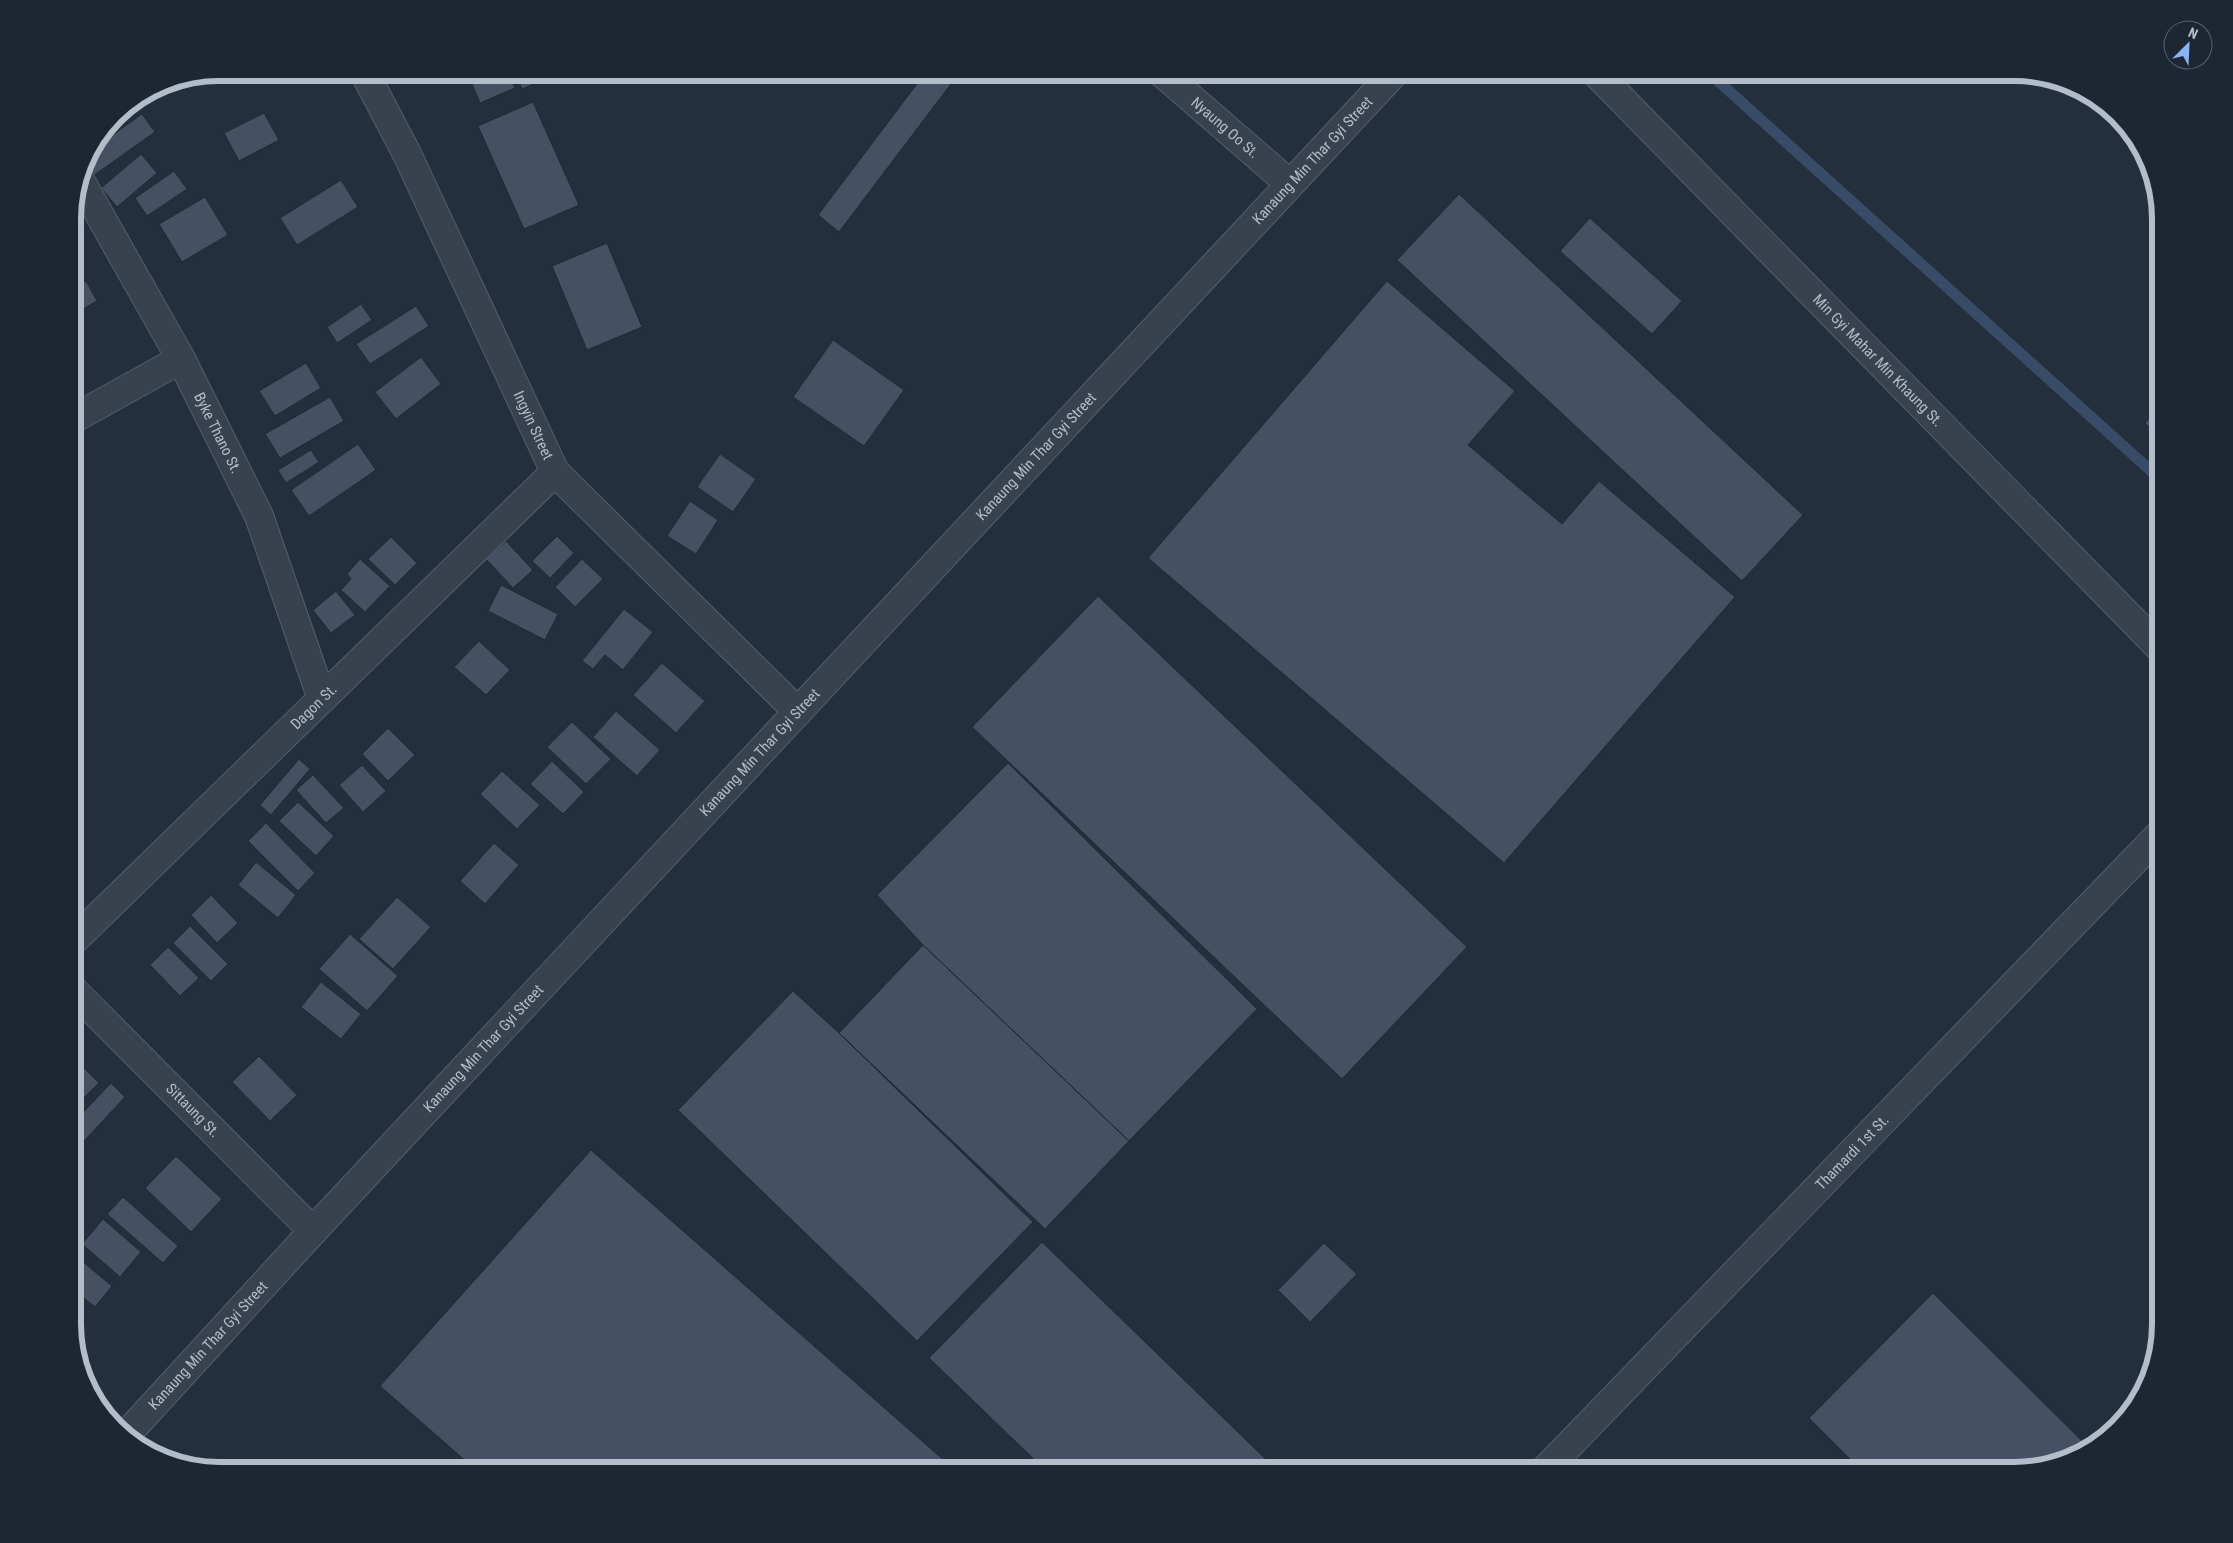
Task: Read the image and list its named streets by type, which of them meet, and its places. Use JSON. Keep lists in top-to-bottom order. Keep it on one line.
{"streets":{"street":["Nyaung Oo St.","Kanaung Min Thar Gyi Street","Min Gyi Mahar Min Khaung St.","Ingyin Street","Byke Thano St.","Dagon St.","Sittaung St.","Thamardi 1st St."]},"crossings":[["Nyaung Oo St.","Kanaung Min Thar Gyi Street"],["Kanaung Min Thar Gyi Street","Ingyin Street"],["Kanaung Min Thar Gyi Street","Sittaung St."],["Ingyin Street","Dagon St."],["Byke Thano St.","Dagon St."]],"north":"top right"}
